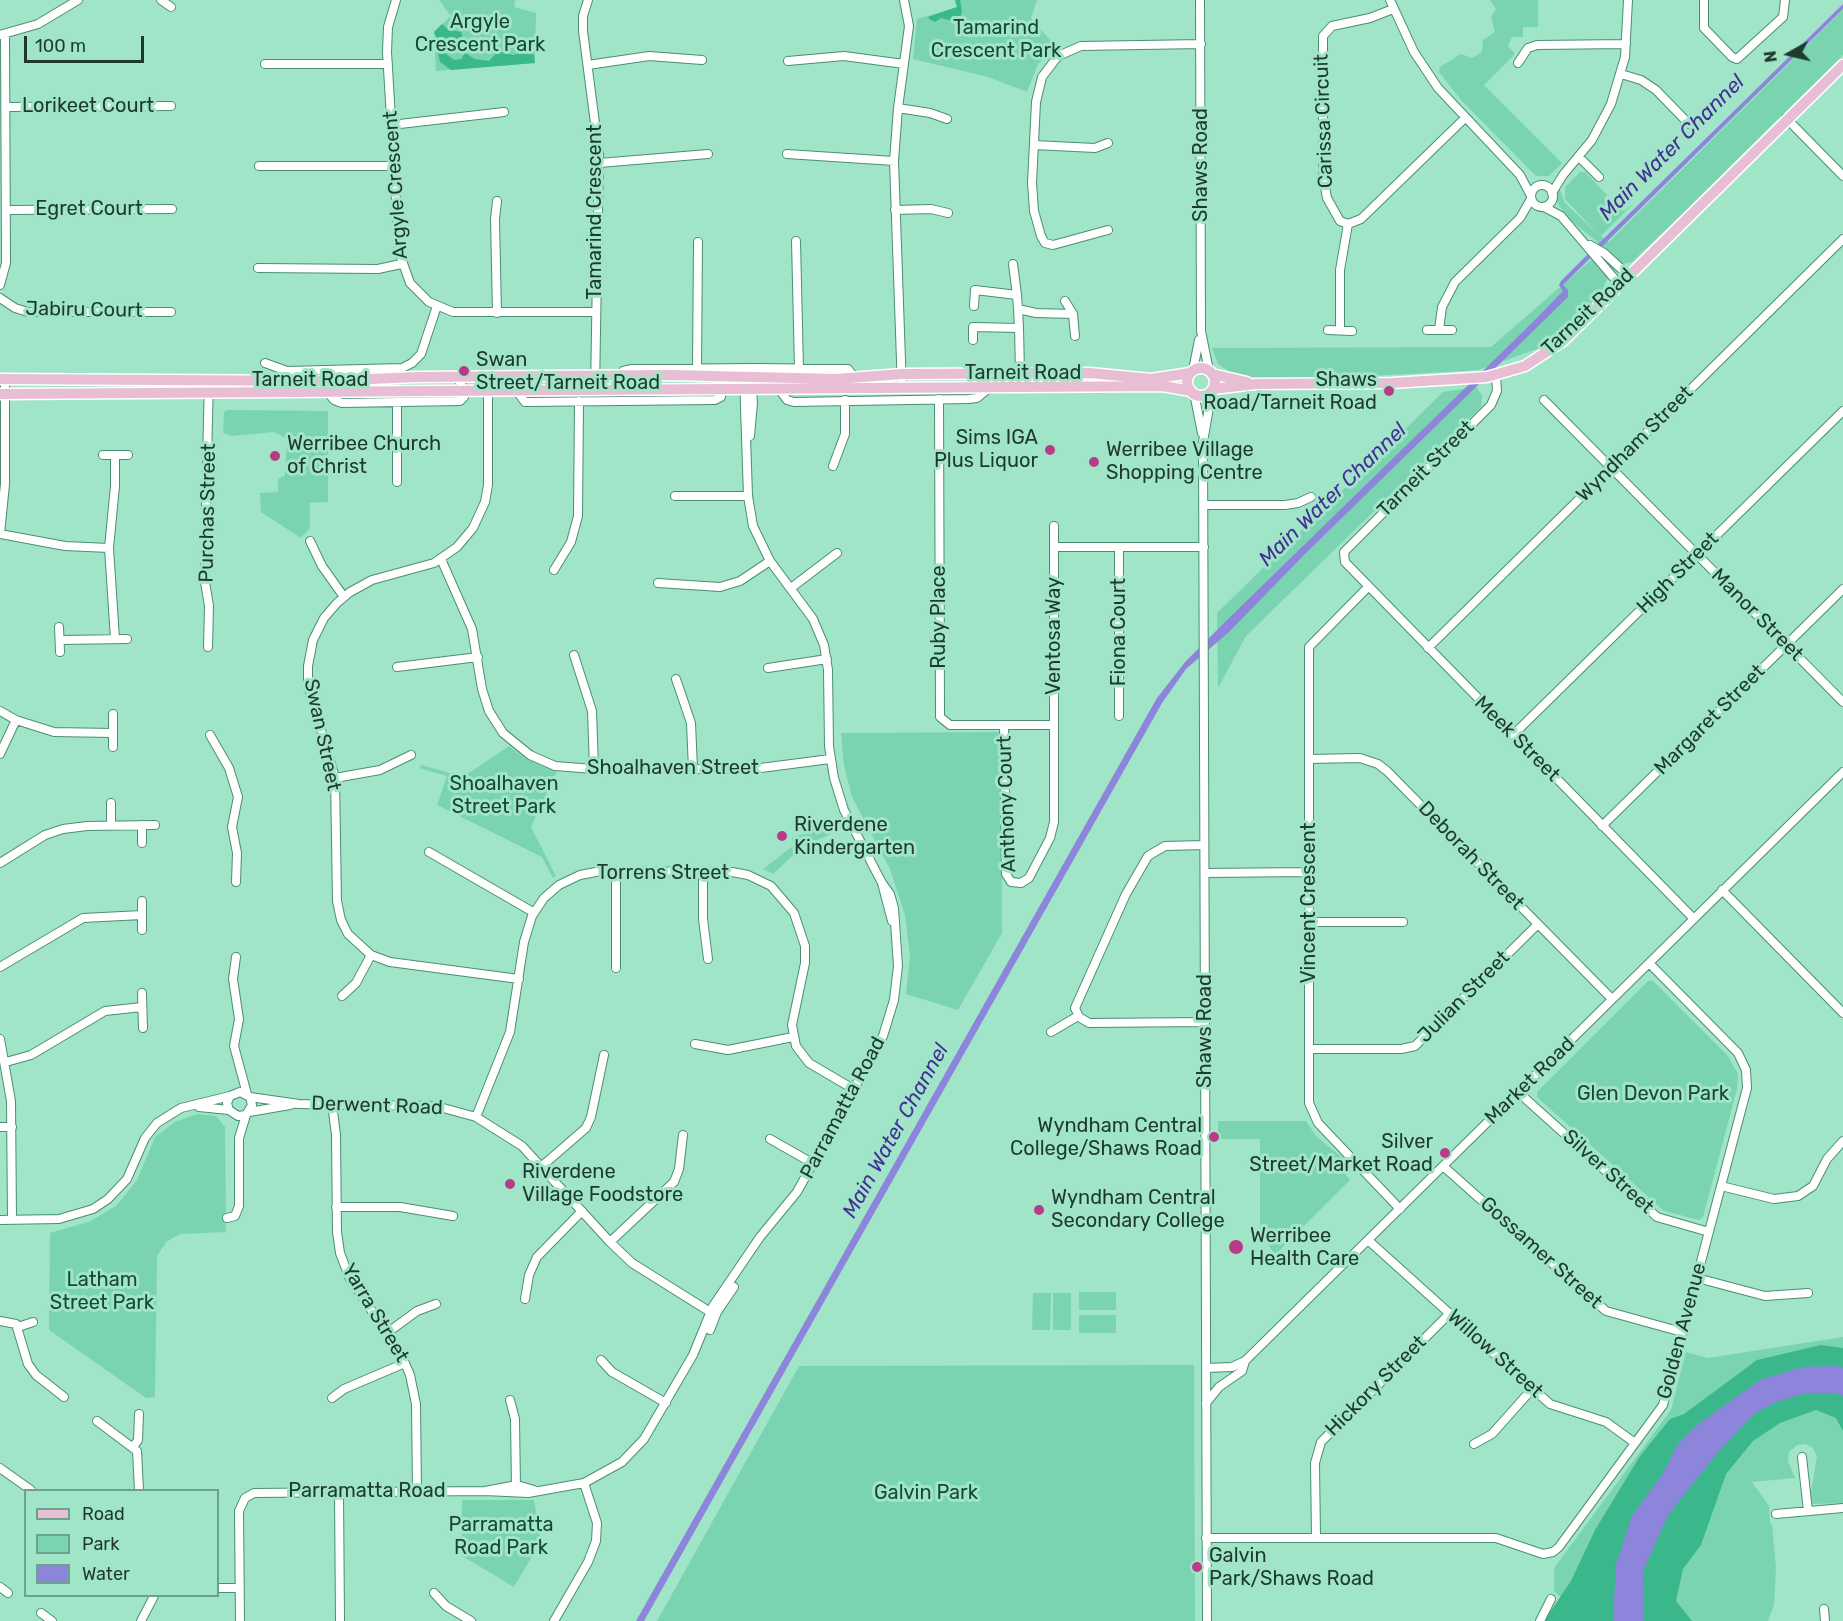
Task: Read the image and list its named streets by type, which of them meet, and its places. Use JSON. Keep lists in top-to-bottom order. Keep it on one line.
{"streets":{"main road":["Tarneit Road"],"street":["Lorikeet Court","Carissa Circuit","Shaws Road","Argyle Crescent","Egret Court","Tamarind Crescent","Jabiru Court","Wyndham Street","Tarneit Street","Purchas Street","High Street","Manor Street","Ruby Place","Fiona Court","Ventosa Way","Margaret Street","Swan Street","Meek Street","Shoalhaven Street","Anthony Court","Deborah Street","Torrens Street","Vincent Crescent","Julian Street","Market Road","Derwent Road","Parramatta Road","Silver Street","Gossamer Street","Yarra Street","Golden Avenue","Willow Street","Hickory Street"]},"crossings":[["Shaws Road","Tarneit Road"],["Shaws Road","Market Road"],["Argyle Crescent","Tamarind Crescent"],["Tamarind Crescent","Tarneit Road"],["Tarneit Road","Tarneit Street"],["Tarneit Road","Purchas Street"],["Tarneit Road","Ruby Place"],["Tarneit Road","Swan Street"],["Tarneit Road","Parramatta Road"],["Wyndham Street","Manor Street"],["Wyndham Street","Meek Street"],["Tarneit Street","Meek Street"],["High Street","Manor Street"],["High Street","Meek Street"],["Manor Street","Margaret Street"],["Ruby Place","Ventosa Way"],["Ruby Place","Anthony Court"],["Ventosa Way","Anthony Court"],["Margaret Street","Meek Street"],["Swan Street","Shoalhaven Street"],["Swan Street","Torrens Street"],["Meek Street","Vincent Crescent"],["Meek Street","Market Road"],["Shoalhaven Street","Parramatta Road"],["Deborah Street","Vincent Crescent"],["Deborah Street","Julian Street"],["Deborah Street","Market Road"],["Torrens Street","Derwent Road"],["Vincent Crescent","Julian Street"],["Vincent Crescent","Market Road"],["Market Road","Silver Street"],["Market Road","Gossamer Street"],["Market Road","Willow Street"],["Derwent Road","Parramatta Road"],["Derwent Road","Yarra Street"],["Parramatta Road","Yarra Street"],["Silver Street","Golden Avenue"],["Gossamer Street","Golden Avenue"],["Golden Avenue","Willow Street"],["Golden Avenue","Hickory Street"],["Willow Street","Hickory Street"]],"water":["Main Water Channel"],"parks":["Argyle Crescent Park","Tamarind Crescent Park","Shoalhaven Street Park","Glen Devon Park","Latham Street Park","Galvin Park","Parramatta Road Park"],"places":["Swan Street/Tarneit Road","Shaws Road/Tarneit Road","Sims IGA Plus Liquor","Werribee Church of Christ","Werribee Village Shopping Centre","Riverdene Kindergarten","Wyndham Central College/Shaws Road","Silver Street/Market Road","Riverdene Village Foodstore","Wyndham Central Secondary College","Werribee Health Care","Galvin Park/Shaws Road"],"legend":["Road","Park","Water"],"scale_bar":"100 m","north":"left"}
